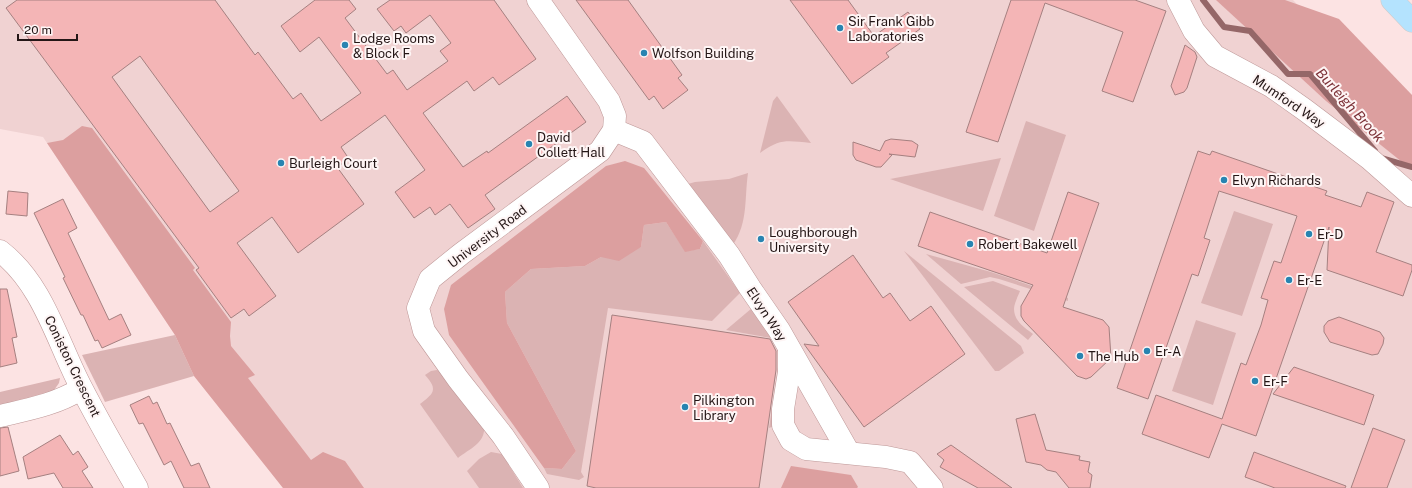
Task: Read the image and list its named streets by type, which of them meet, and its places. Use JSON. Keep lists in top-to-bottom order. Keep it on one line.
{"streets":{"street":["Mumford Way","University Road","Elvyn Way","Coniston Crescent"]},"crossings":[["University Road","Elvyn Way"]],"water":["Burleigh Brook"],"places":["Sir Frank Gibb Laboratories","Lodge Rooms & Block F","Wolfson Building","David Collett Hall","Burleigh Court","Elvyn Richards","Er-D","Loughborough University","Robert Bakewell","Er-E","Er-A","The Hub","Er-F","Pilkington Library"],"scale_bar":"20 m"}
